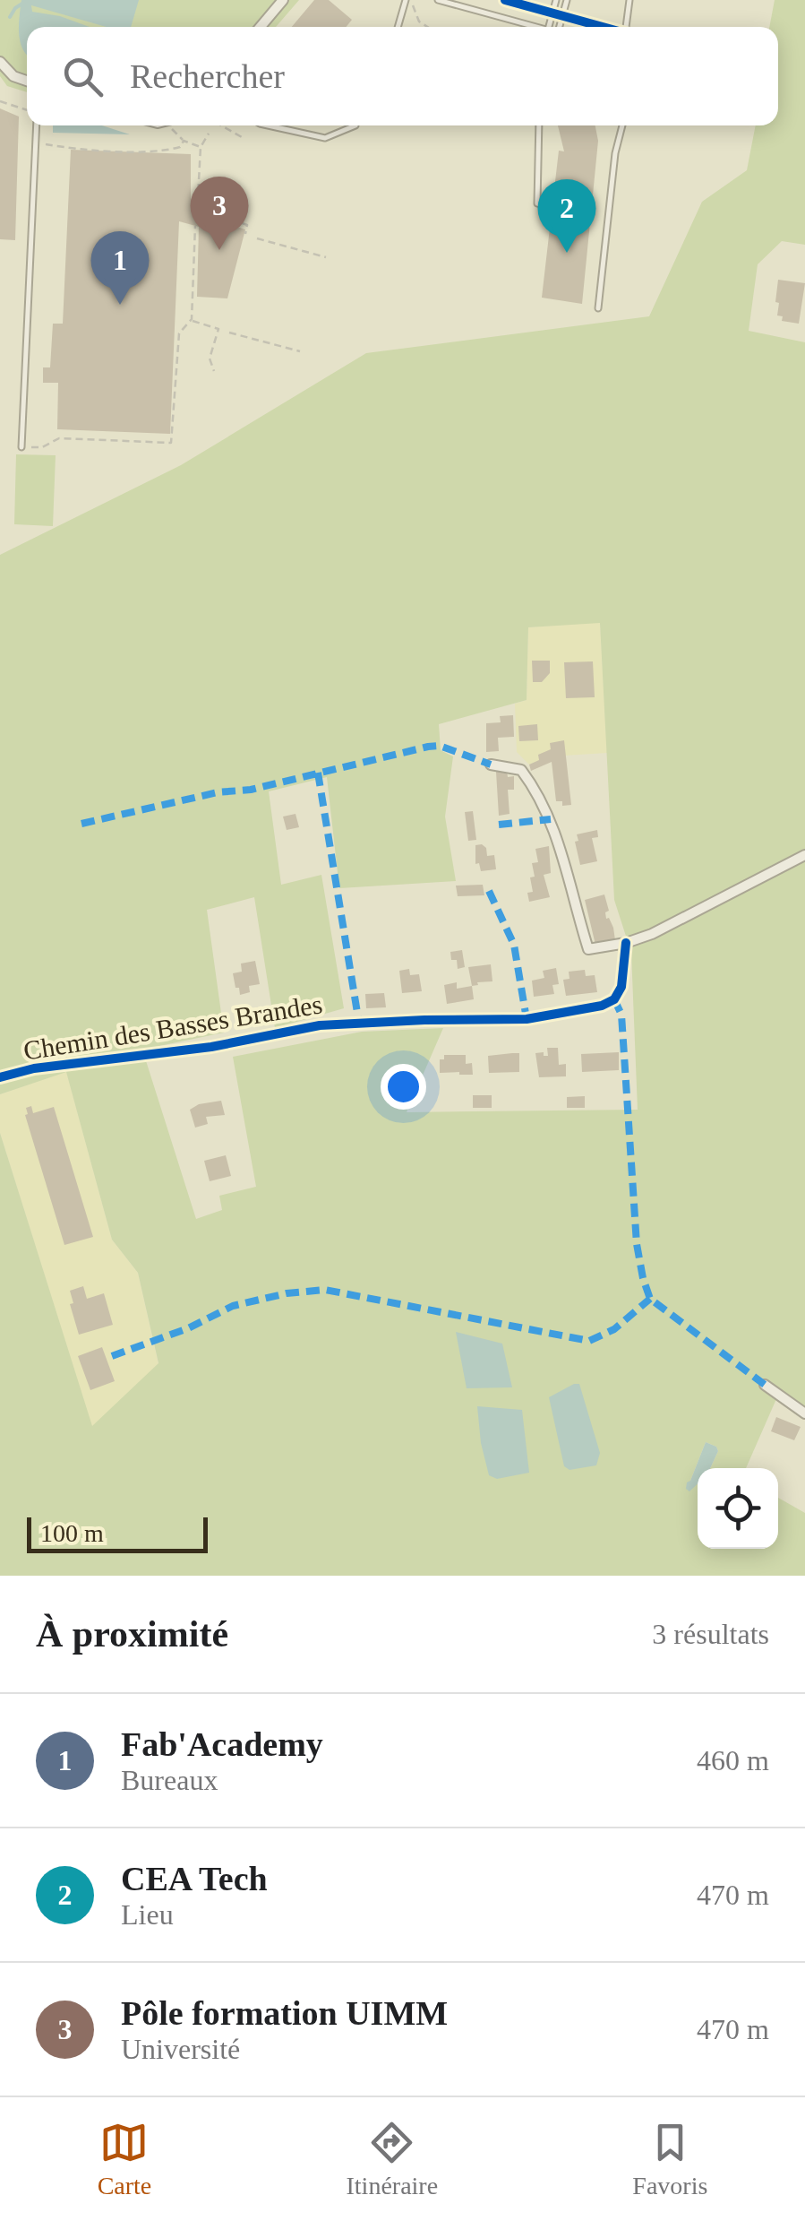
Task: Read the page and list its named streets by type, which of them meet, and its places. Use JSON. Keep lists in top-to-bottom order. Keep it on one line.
{"streets":{"street":["Chemin des Basses Brandes"]},"scale_bar":"100 m","page":{"search":"Rechercher","pins":["3","2","1"],"scale":"100 m","heading":["À proximité","3 résultats"],"list":[{"mark":"1","name":"Fab'Academy","note":"Bureaux","value":"460 m"},{"mark":"2","name":"CEA Tech","note":"Lieu","value":"470 m"},{"mark":"3","name":"Pôle formation UIMM","note":"Université","value":"470 m"}],"nav":["Carte","Itinéraire","Favoris"]}}
